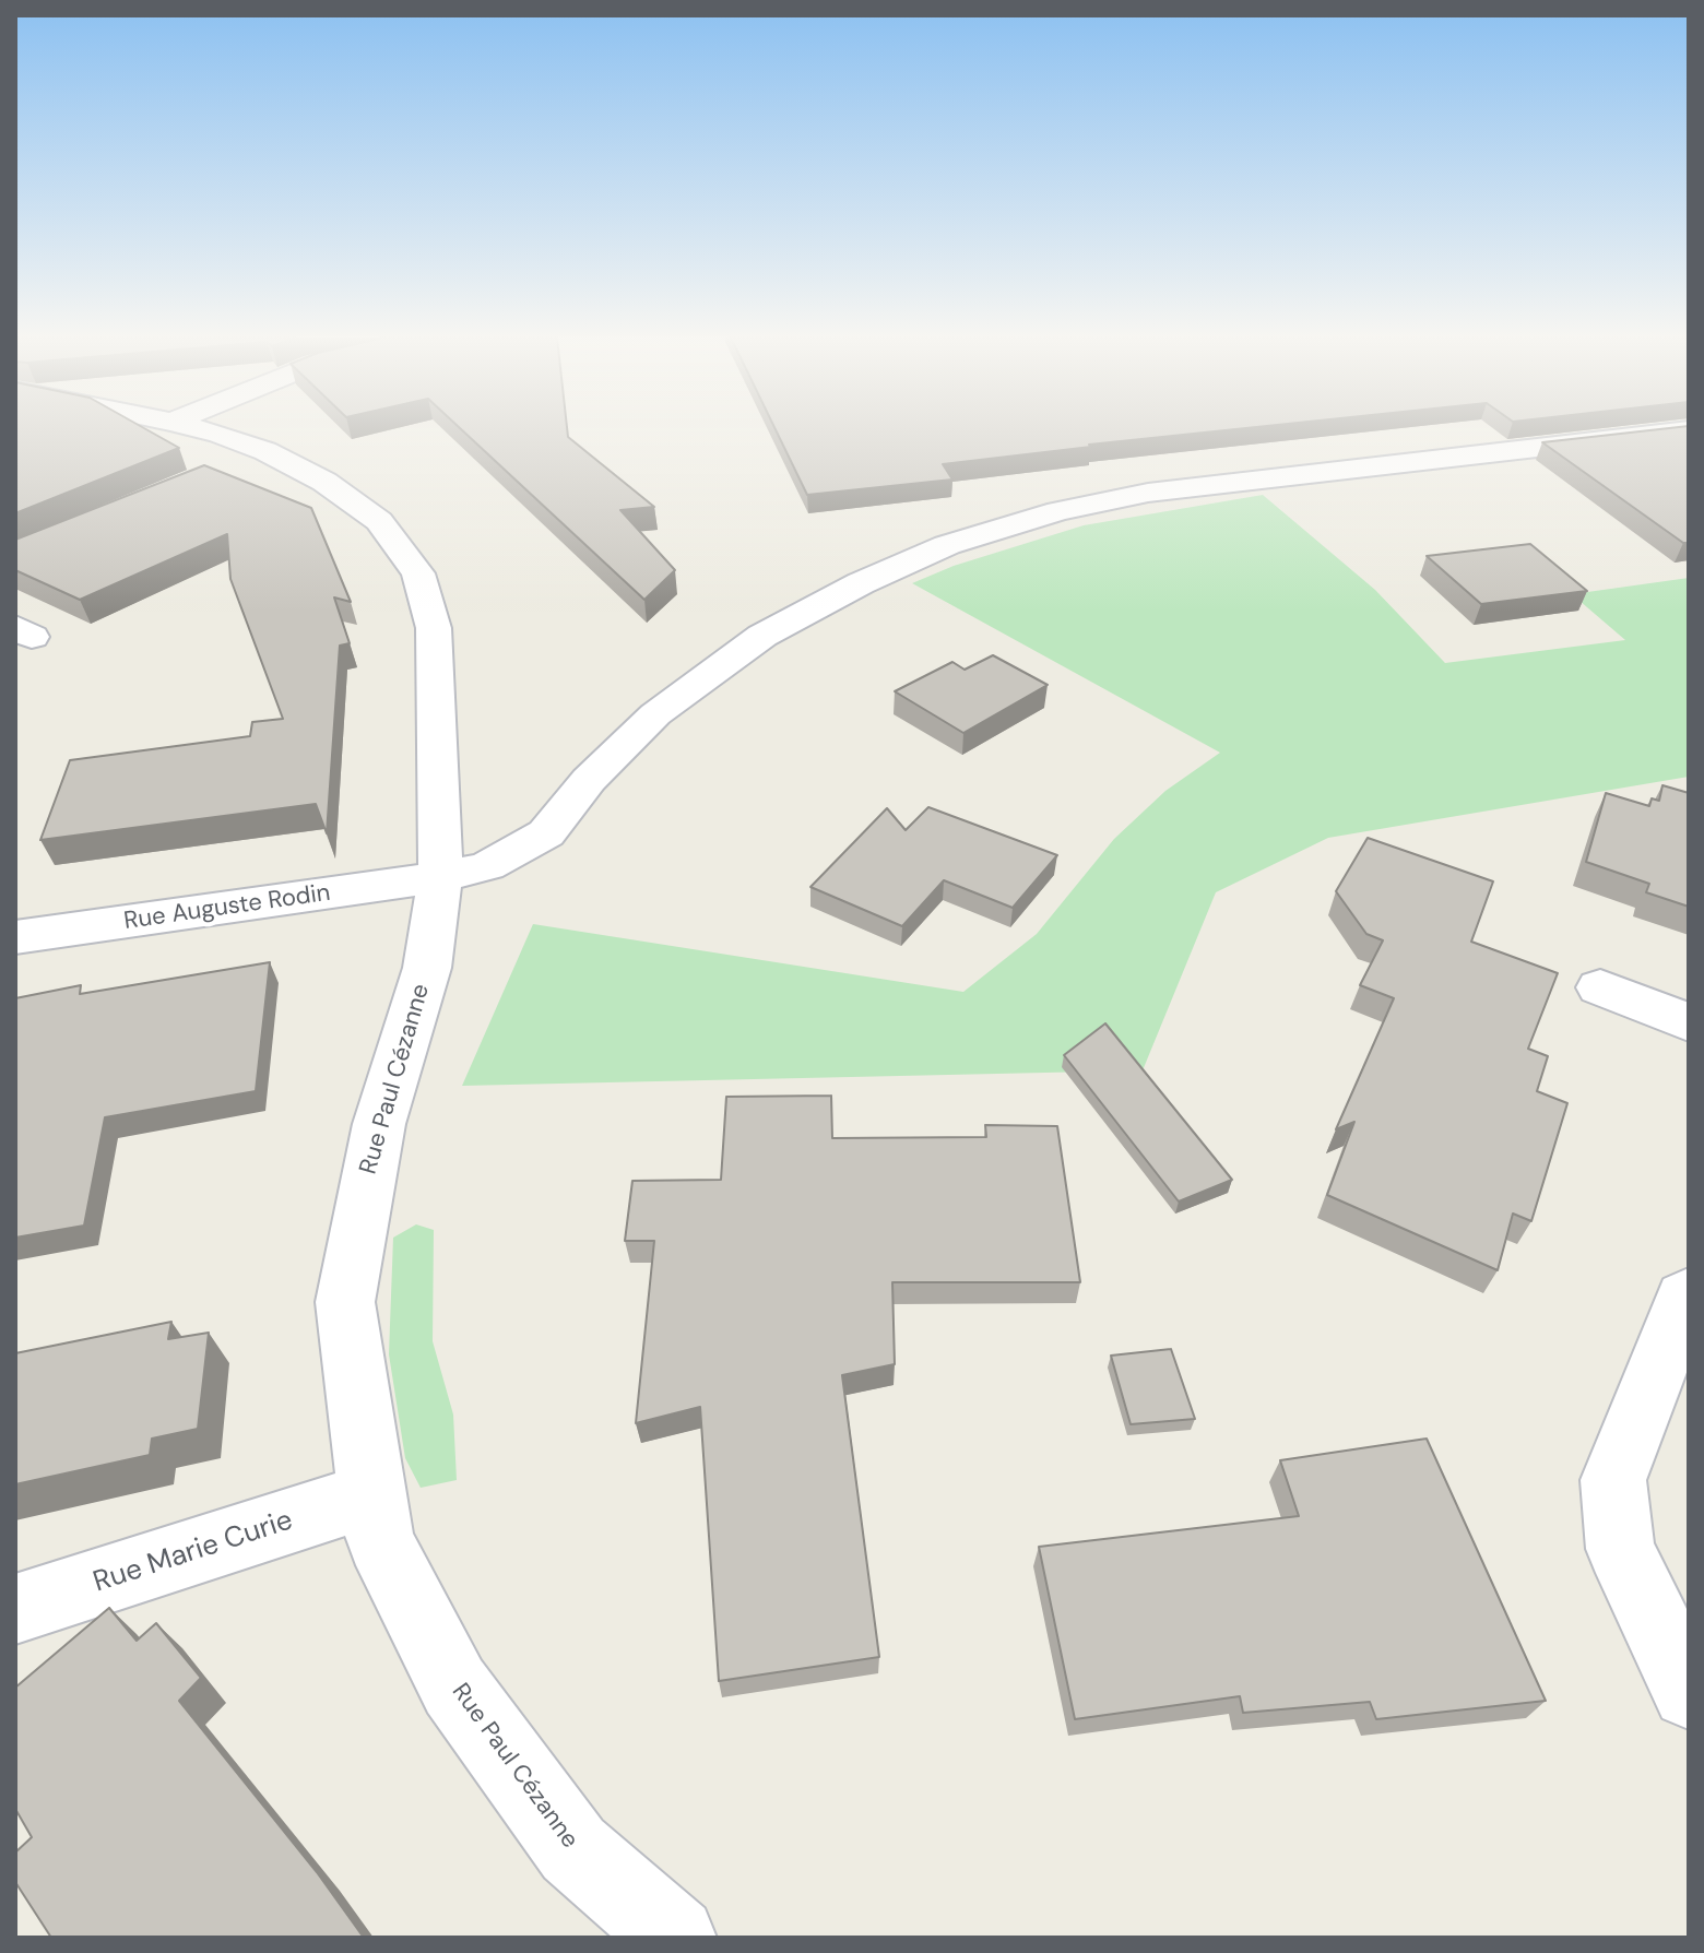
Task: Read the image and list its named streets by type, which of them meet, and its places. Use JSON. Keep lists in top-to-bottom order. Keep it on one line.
{"streets":{"street":["Rue Auguste Rodin","Rue Paul Cézanne","Rue Marie Curie"]},"crossings":[["Rue Auguste Rodin","Rue Paul Cézanne"],["Rue Paul Cézanne","Rue Marie Curie"]]}
